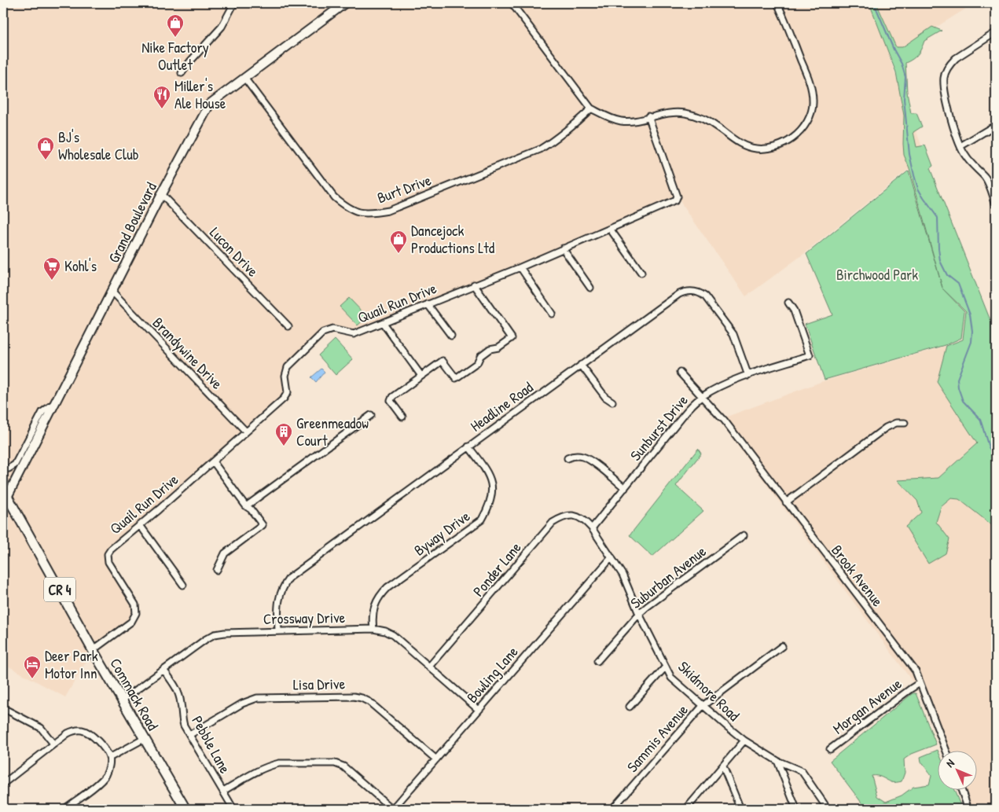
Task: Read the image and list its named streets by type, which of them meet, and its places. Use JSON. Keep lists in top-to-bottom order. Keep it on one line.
{"streets":{"main road":["CR 4","Commack Road"],"street":["Burt Drive","Grand Boulevard","Lucon Drive","Quail Run Drive","Brandywine Drive","Headline Road","Sunburst Drive","Byway Drive","Ponder Lane","Brook Avenue","Suburban Avenue","Crossway Drive","Bowling Lane","Lisa Drive","Skidmore Road","Morgan Avenue","Sammis Avenue","Pebble Lane"]},"crossings":[["Burt Drive","Grand Boulevard"],["Grand Boulevard","Lucon Drive"],["Grand Boulevard","Brandywine Drive"],["Grand Boulevard","Commack Road"],["Quail Run Drive","Brandywine Drive"],["Quail Run Drive","Commack Road"],["Headline Road","Sunburst Drive"],["Headline Road","Byway Drive"],["Headline Road","Crossway Drive"],["Sunburst Drive","Ponder Lane"],["Sunburst Drive","Brook Avenue"],["Sunburst Drive","Skidmore Road"],["Byway Drive","Crossway Drive"],["Ponder Lane","Crossway Drive"],["Ponder Lane","Skidmore Road"],["Brook Avenue","Morgan Avenue"],["Suburban Avenue","Skidmore Road"],["Crossway Drive","Bowling Lane"],["Crossway Drive","Commack Road"],["Crossway Drive","Pebble Lane"],["Bowling Lane","Lisa Drive"],["Bowling Lane","Skidmore Road"],["Lisa Drive","Pebble Lane"],["Skidmore Road","Sammis Avenue"]],"parks":["Birchwood Park"],"places":{"shop":["Nike Factory Outlet","BJ's Wholesale Club","Dancejock Productions Ltd"],"restaurant":["Miller's Ale House"],"supermarket":["Kohl's"],"building":["Greenmeadow Court"],"hotel":["Deer Park Motor Inn"]},"north":"top left"}
